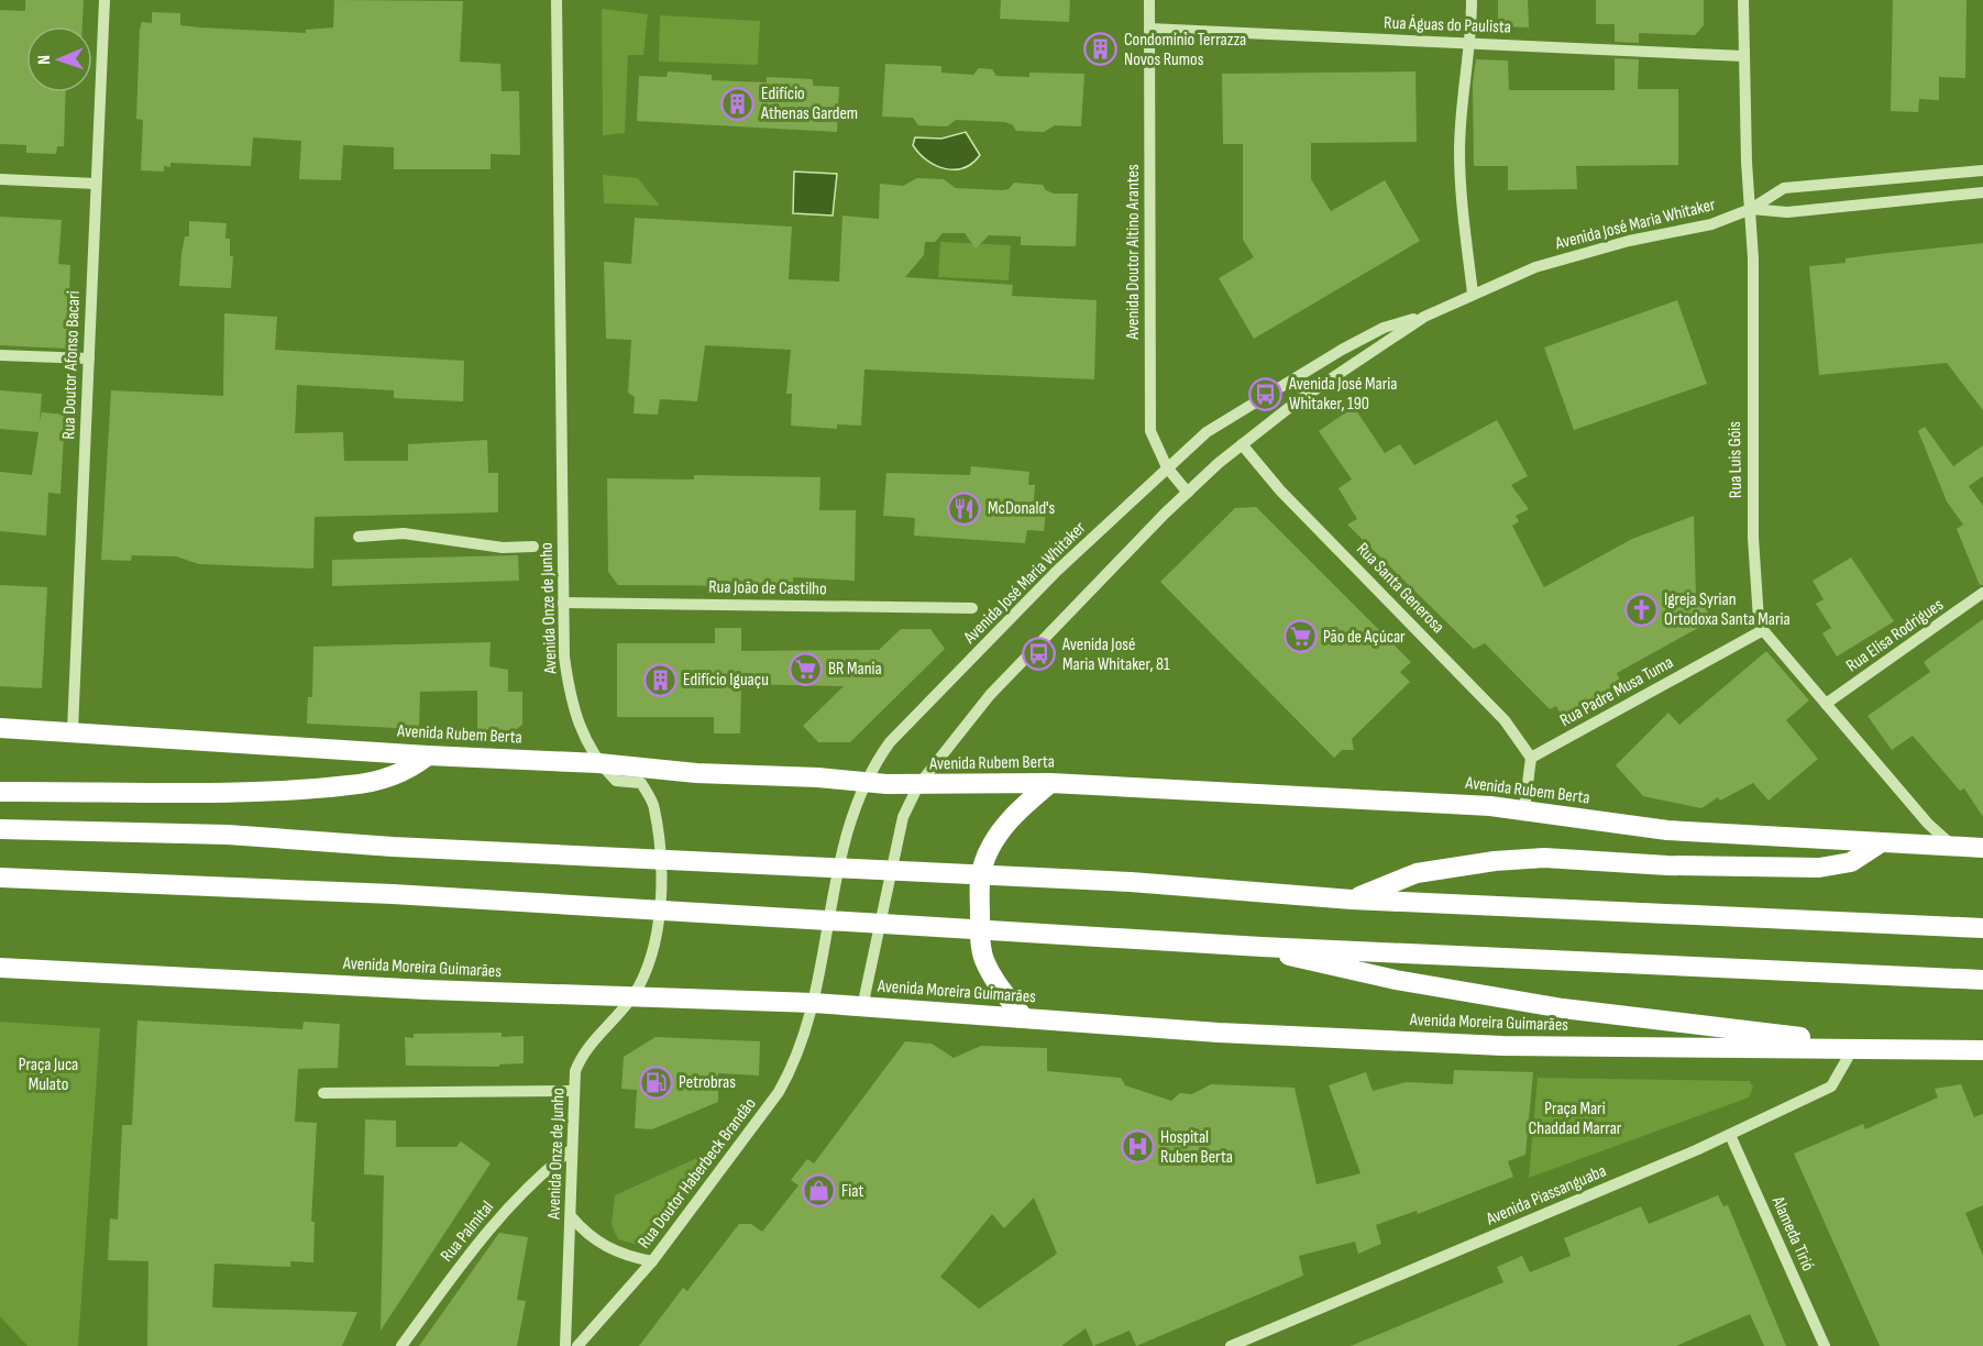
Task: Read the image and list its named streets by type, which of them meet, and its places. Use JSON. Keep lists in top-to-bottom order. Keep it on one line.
{"streets":{"highway":["Avenida Rubem Berta","Avenida Moreira Guimarães"],"street":["Rua Águas do Paulista","Avenida José Maria Whitaker","Avenida Doutor Altino Arantes","Rua Doutor Afonso Bacari","Rua Luis Góis","Rua João de Castilho","Rua Santa Generosa","Avenida Onze de Junho","Rua Elisa Rodrigues","Rua Padre Musa Tuma","Rua Doutor Haberbeck Brandão","Avenida Piassanguaba","Rua Palmital","Alameda Tirió"]},"crossings":[["Rua Águas do Paulista","Avenida Doutor Altino Arantes"],["Rua Águas do Paulista","Rua Luis Góis"],["Avenida José Maria Whitaker","Avenida Doutor Altino Arantes"],["Avenida José Maria Whitaker","Rua Luis Góis"],["Avenida José Maria Whitaker","Rua Santa Generosa"],["Avenida José Maria Whitaker","Avenida Rubem Berta"],["Avenida José Maria Whitaker","Avenida Moreira Guimarães"],["Avenida José Maria Whitaker","Rua Doutor Haberbeck Brandão"],["Rua Doutor Afonso Bacari","Avenida Rubem Berta"],["Rua Luis Góis","Rua Elisa Rodrigues"],["Rua Luis Góis","Rua Padre Musa Tuma"],["Rua Luis Góis","Avenida Rubem Berta"],["Rua João de Castilho","Avenida Onze de Junho"],["Rua Santa Generosa","Rua Padre Musa Tuma"],["Avenida Onze de Junho","Avenida Rubem Berta"],["Avenida Onze de Junho","Avenida Moreira Guimarães"],["Avenida Onze de Junho","Rua Palmital"],["Avenida Moreira Guimarães","Rua Doutor Haberbeck Brandão"],["Avenida Moreira Guimarães","Avenida Piassanguaba"],["Avenida Piassanguaba","Alameda Tirió"]],"parks":["Praça Juca Mulato","Praça Mari Chaddad Marrar"],"places":{"building":["Condomínio Terrazza Novos Rumos","Edifício Athenas Gardem","Edifício Iguaçu"],"bus stop":["Avenida José Maria Whitaker, 190","Avenida José Maria Whitaker, 81"],"restaurant":["McDonald's"],"church":["Igreja Syrian Ortodoxa Santa Maria"],"supermarket":["Pão de Açúcar","BR Mania"],"fuel station":["Petrobras"],"hospital":["Hospital Ruben Berta"],"shop":["Fiat"]},"north":"left"}
